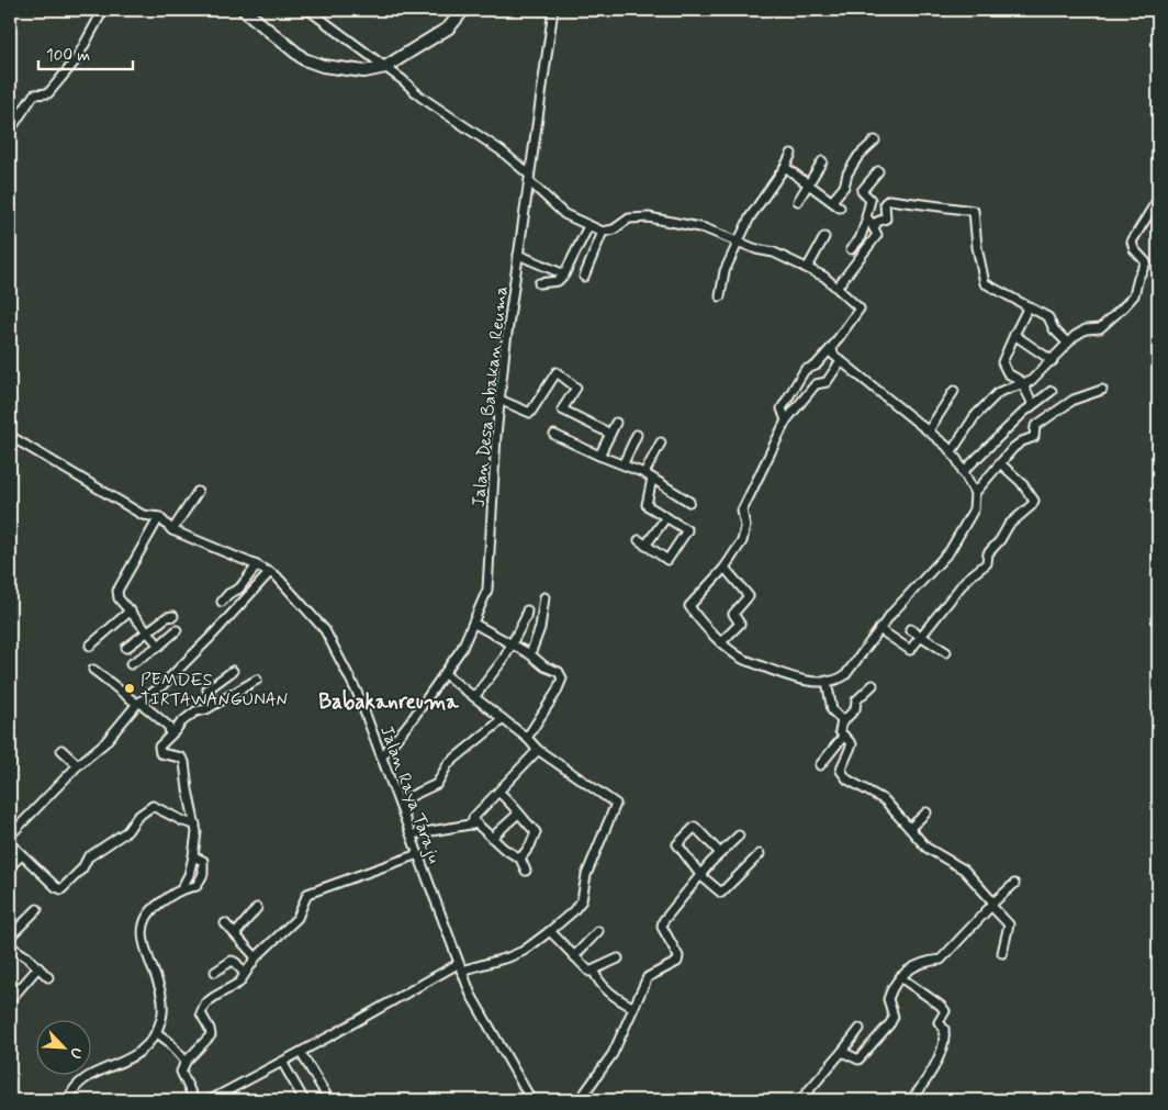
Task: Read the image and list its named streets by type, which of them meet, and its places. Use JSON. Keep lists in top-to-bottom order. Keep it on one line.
{"streets":{"street":["Jalan Desa Babakan Reuma","Jalan Raya Taraju"]},"crossings":[["Jalan Desa Babakan Reuma","Jalan Raya Taraju"]],"districts":["Babakanreuma"],"places":["PEMDES TIRTAWANGUNAN"],"scale_bar":"100 m","north":"bottom right"}
